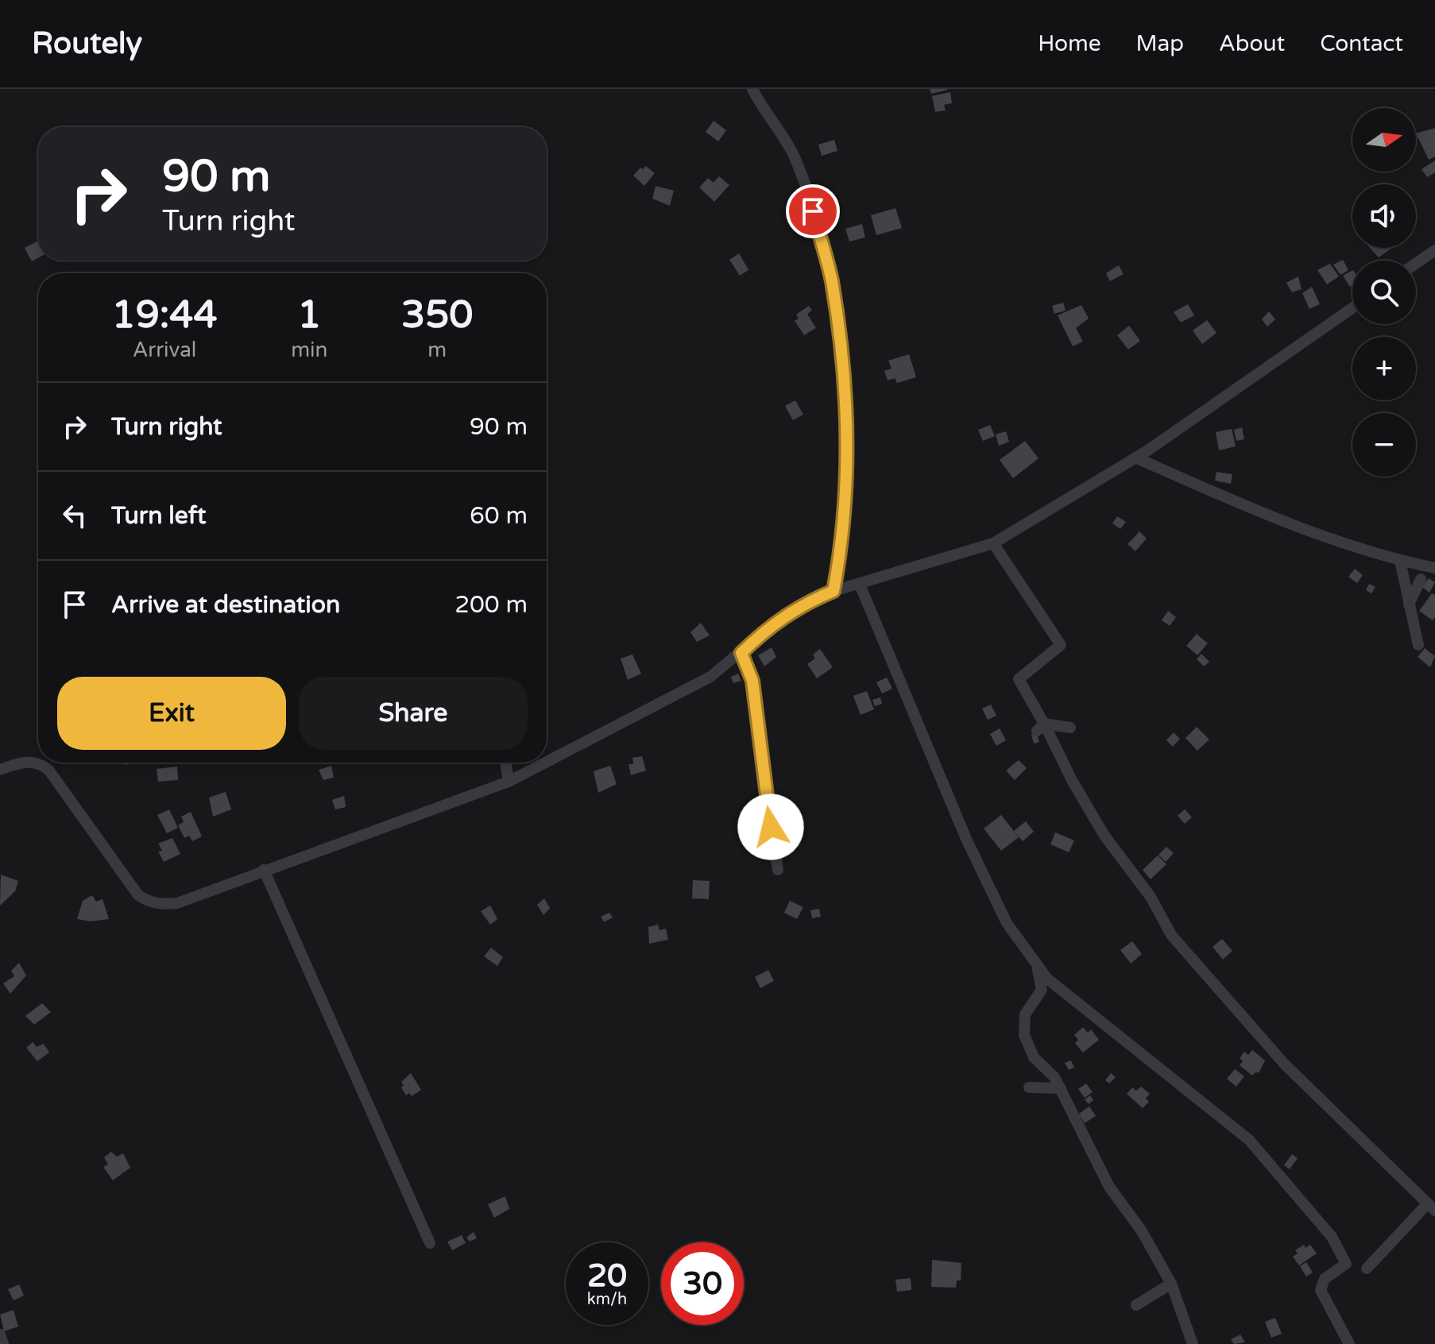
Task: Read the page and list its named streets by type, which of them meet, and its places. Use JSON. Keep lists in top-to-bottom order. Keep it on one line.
{"north":"right","page":{"header":"Routely","nav":["Home","Map","About","Contact"],"map_buttons":["+","−"],"turn":["90 m","Turn right"],"eta":["19:44","Arrival","1","min","350","m"],"list":[{"name":"Turn right","value":"90 m"},{"name":"Turn left","value":"60 m"},{"name":"Arrive at destination","value":"200 m"}],"buttons":["Exit","Share"],"speed":"20 km/h","limit":"30"}}
